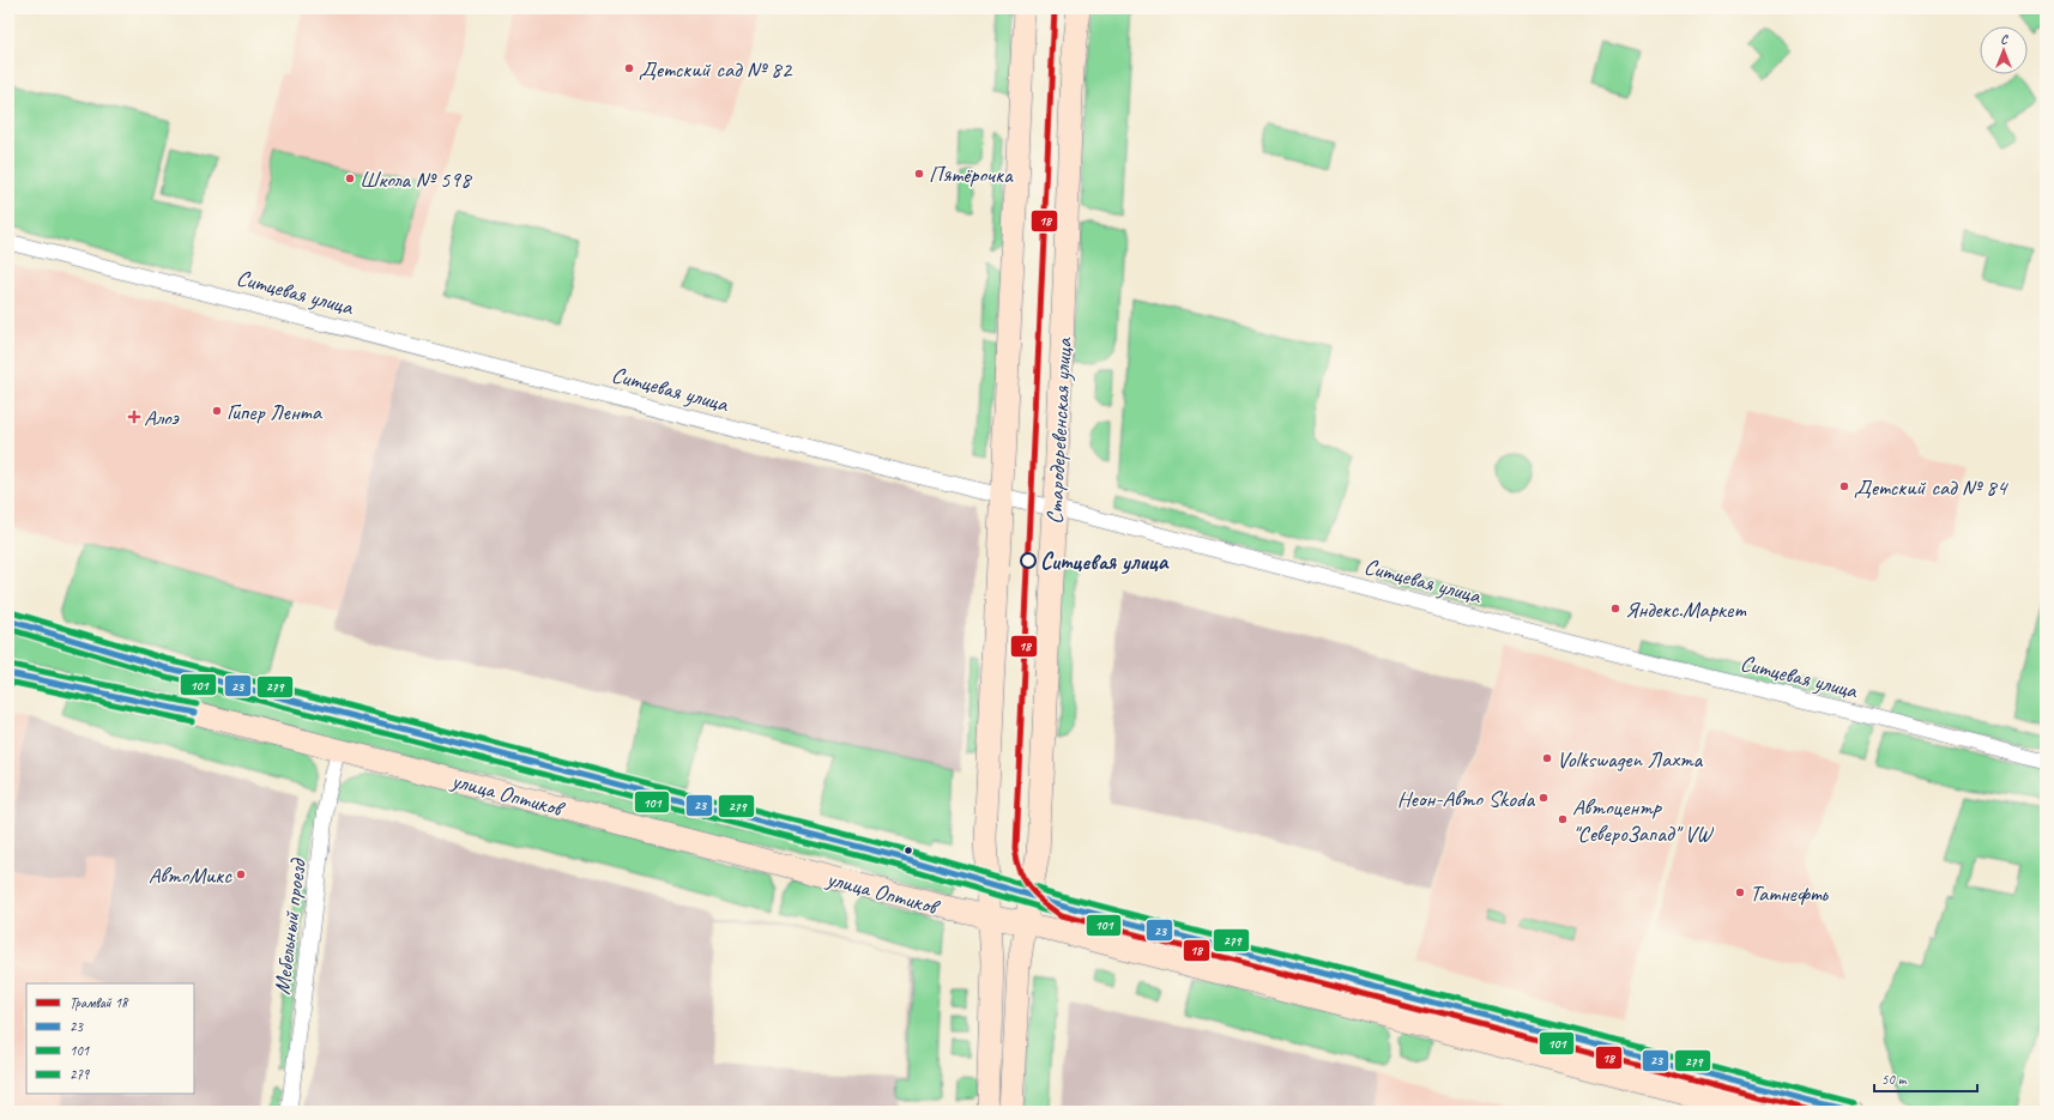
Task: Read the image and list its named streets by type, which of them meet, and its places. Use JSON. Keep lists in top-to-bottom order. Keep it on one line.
{"streets":{"main road":["Стародеревенская улица","улица Оптиков"],"street":["Ситцевая улица","Мебельный проезд"]},"crossings":[["Ситцевая улица","Стародеревенская улица"],["Стародеревенская улица","улица Оптиков"],["улица Оптиков","Мебельный проезд"]],"places":{"other":["Детский сад № 82","Пятёрочка","Школа № 598","Гипер Лента","Детский сад № 84","Ситцевая улица","Яндекс.Маркет","Volkswagen Лахта","Неон-Авто Skoda","Автоцентр \"СевероЗапад\" VW","АвтоМикс","Татнефть"],"health":["Алоэ"]},"lines":["tram line 18","transit line 279","transit line 23","transit line 101"],"legend":["Трамвай 18","23","101","279"],"scale_bar":"50 m","north":"top"}
